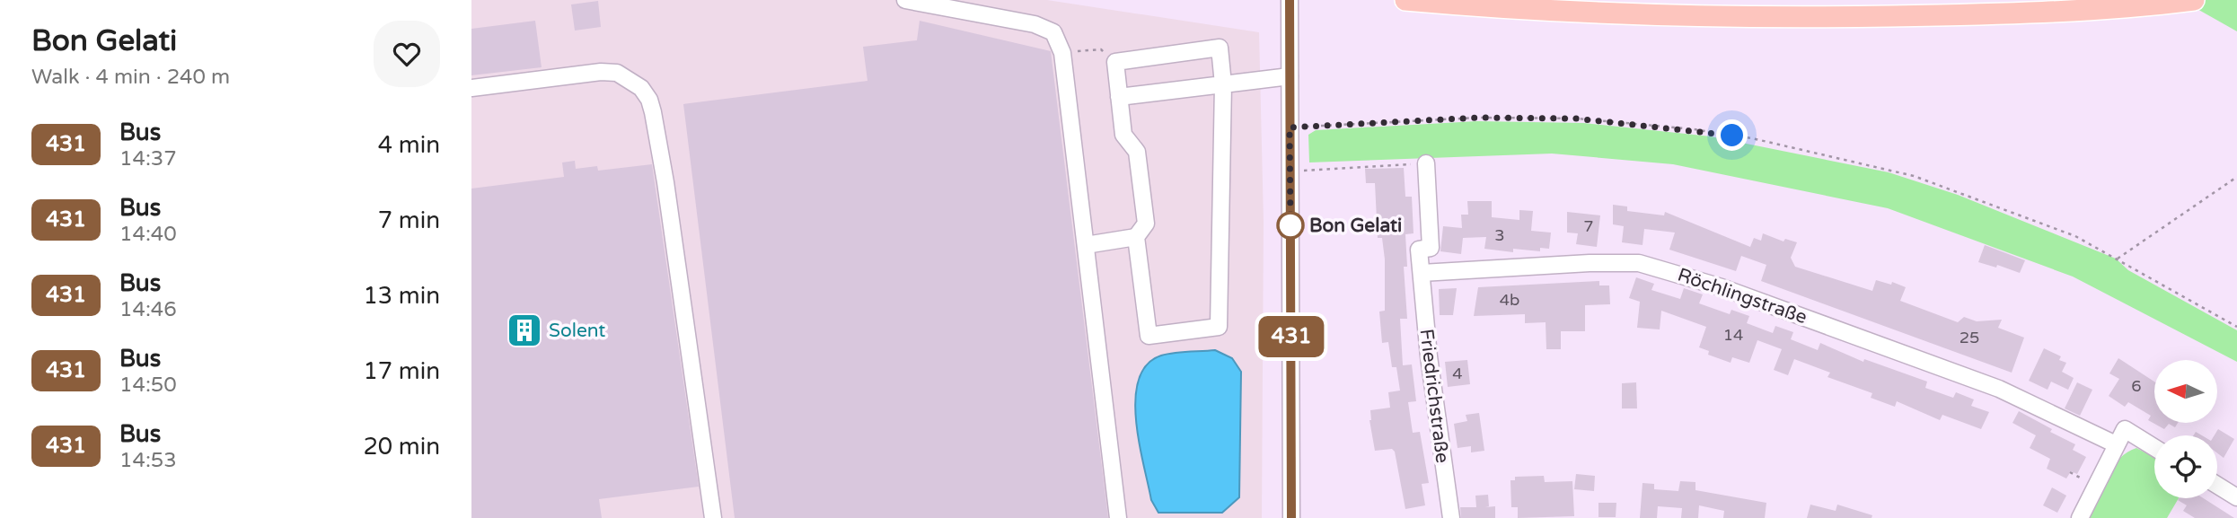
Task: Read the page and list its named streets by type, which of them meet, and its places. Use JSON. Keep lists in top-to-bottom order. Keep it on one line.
{"streets":{"street":["Röchlingstraße","Friedrichstraße"]},"crossings":[["Röchlingstraße","Friedrichstraße"]],"places":{"other":["Bon Gelati"],"building":["Solent"]},"lines":["bus line 431"],"house_numbers":["7","3","4b","14","25","4","6"],"north":"left","page":{"heading":["Bon Gelati","Walk · 4 min · 240 m"],"on_map":"431","list":[{"mark":"431","name":"Bus","note":"14:37","value":"4 min"},{"mark":"431","name":"Bus","note":"14:40","value":"7 min"},{"mark":"431","name":"Bus","note":"14:46","value":"13 min"},{"mark":"431","name":"Bus","note":"14:50","value":"17 min"},{"mark":"431","name":"Bus","note":"14:53","value":"20 min"}]}}
